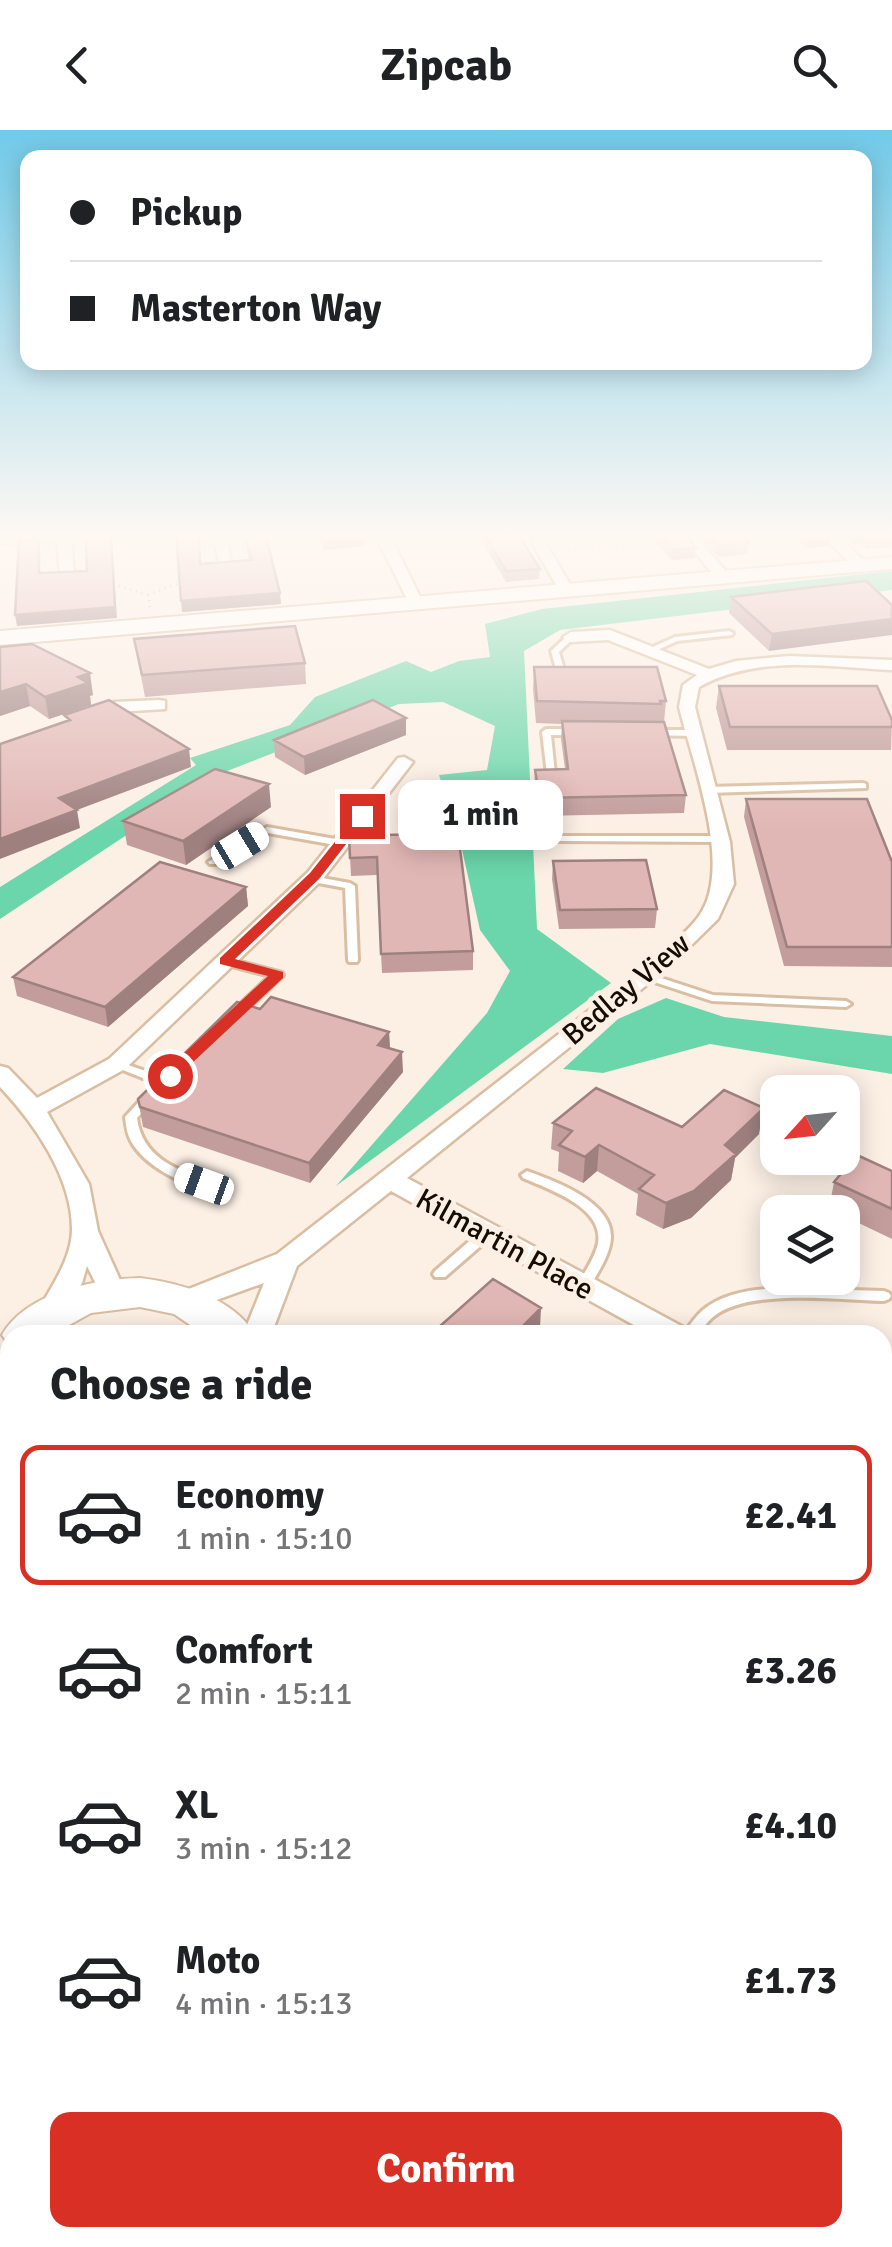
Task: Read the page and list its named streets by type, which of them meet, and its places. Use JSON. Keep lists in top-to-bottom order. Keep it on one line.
{"streets":{"street":["Bedlay View","Kilmartin Place"]},"crossings":[["Bedlay View","Kilmartin Place"]],"north":"bottom left","page":{"header":"Zipcab","banner":["Pickup","Masterton Way"],"bubble":"1 min","heading":"Choose a ride","list":[{"name":"Economy","note":"1 min · 15:10","value":"£2.41"},{"name":"Comfort","note":"2 min · 15:11","value":"£3.26"},{"name":"XL","note":"3 min · 15:12","value":"£4.10"},{"name":"Moto","note":"4 min · 15:13","value":"£1.73"}],"buttons":"Confirm"}}
